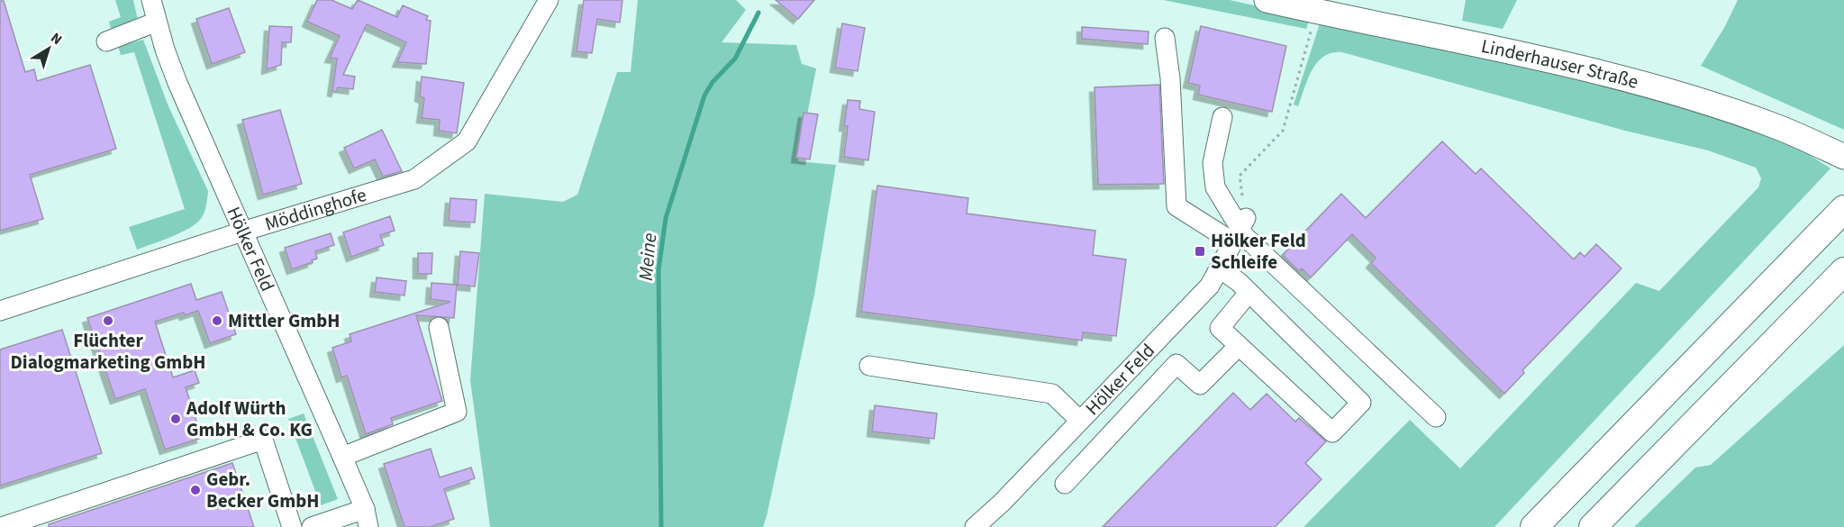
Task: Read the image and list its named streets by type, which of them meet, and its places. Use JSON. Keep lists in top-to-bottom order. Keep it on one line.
{"streets":{"main road":["Linderhauser Straße"],"street":["Möddinghofe","Hölker Feld"]},"crossings":[["Möddinghofe","Hölker Feld"]],"water":["Meine"],"places":{"transit":["Hölker Feld Schleife"],"other":["Flüchter Dialogmarketing GmbH","Mittler GmbH","Adolf Würth GmbH & Co. KG","Gebr. Becker GmbH"]},"north":"top right"}
